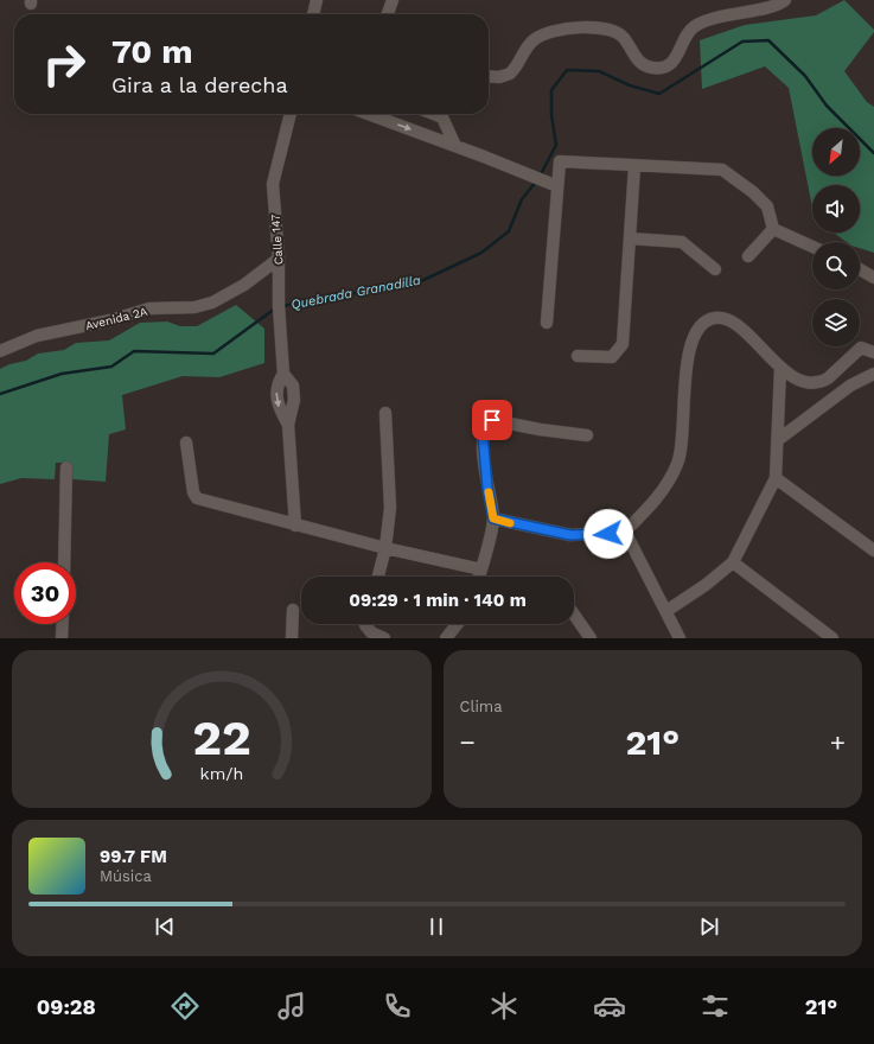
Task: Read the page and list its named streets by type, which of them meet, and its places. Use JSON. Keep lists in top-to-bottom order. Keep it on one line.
{"streets":{"street":["Calle 147","Avenida 2A"]},"crossings":[["Calle 147","Avenida 2A"]],"water":["Quebrada Granadilla"],"north":"bottom left","page":{"turn":["70 m","Gira a la derecha"],"limit":"30","trip":"09:29 · 1 min · 140 m","tile":"Clima","heat":["−","21°","+"],"song":["99.7 FM","Música"],"tabs":["09:28","21°"],"gauge":["22","km/h"]}}
